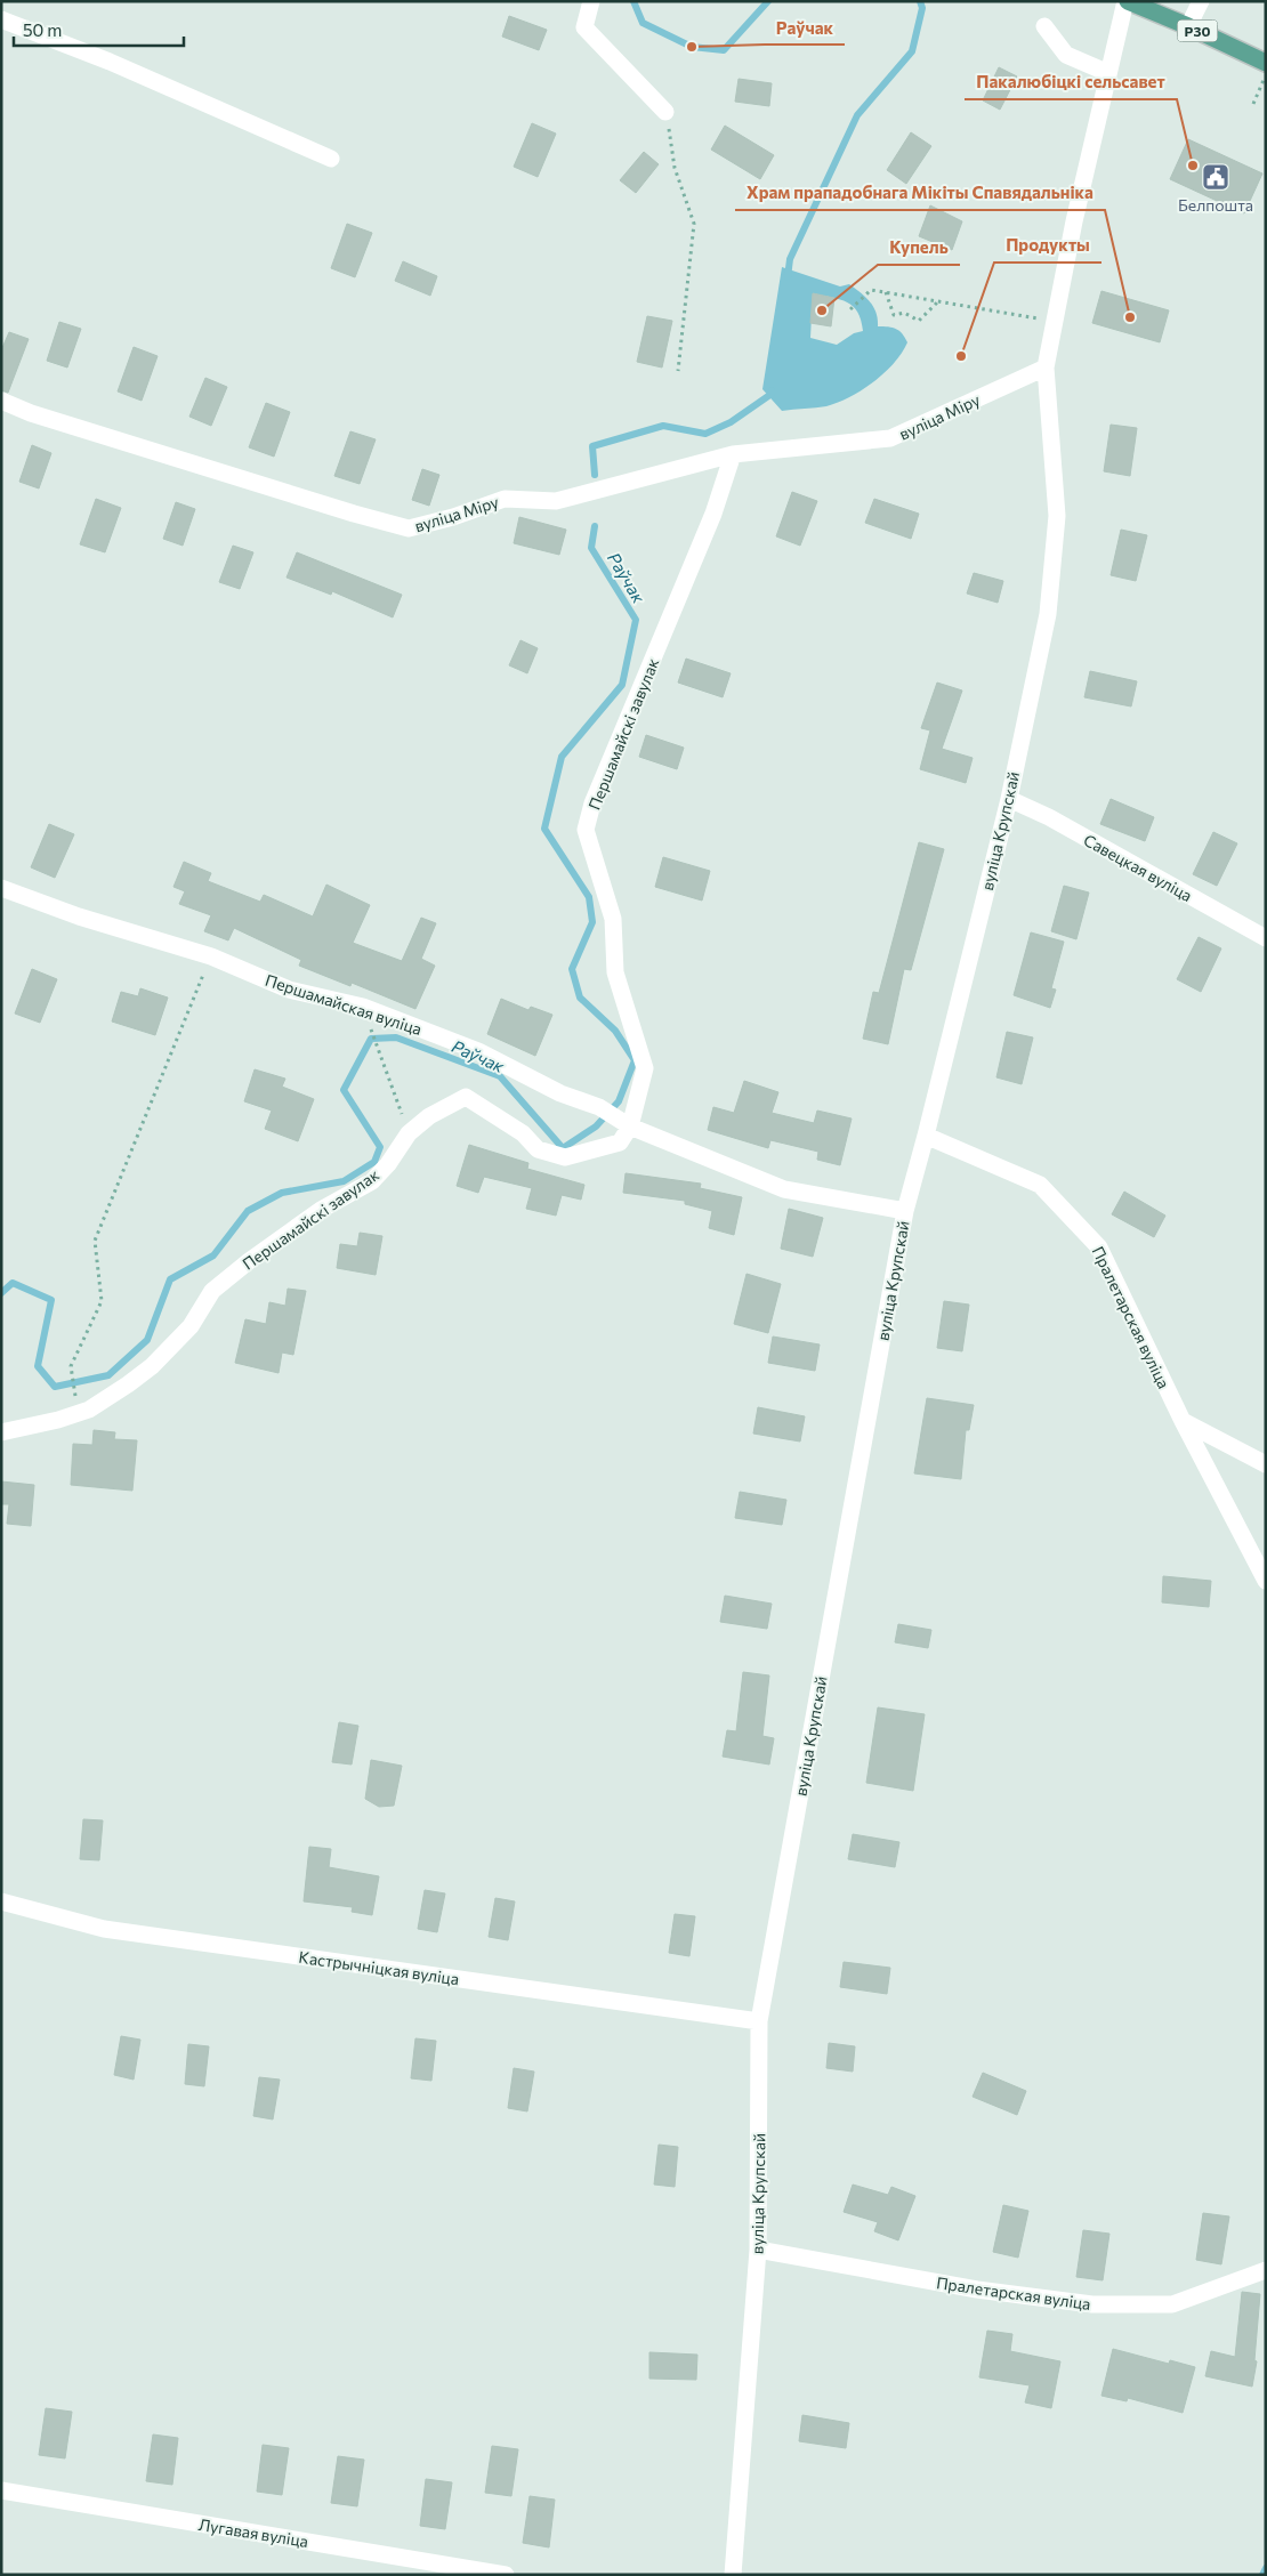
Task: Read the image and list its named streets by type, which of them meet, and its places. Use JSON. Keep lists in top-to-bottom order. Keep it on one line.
{"streets":{"main road":["Р30"],"street":["вуліца Міру","Першамайскі завулак","вуліца Крупскай","Савецкая вуліца","Першамайская вуліца","Пралетарская вуліца","Кастрычніцкая вуліца","Лугавая вуліца"]},"crossings":[["Р30","вуліца Крупскай"],["вуліца Міру","Першамайскі завулак"],["вуліца Міру","вуліца Крупскай"],["Першамайскі завулак","Першамайская вуліца"],["вуліца Крупскай","Савецкая вуліца"],["вуліца Крупскай","Першамайская вуліца"],["вуліца Крупскай","Пралетарская вуліца"],["вуліца Крупскай","Кастрычніцкая вуліца"]],"water":["Раўчак"],"places":{"other":["Раўчак","Пакалюбіцкі сельсавет","Купель","Храм прападобнага Мікіты Спавядальніка","Продукты"],"public building":["Белпошта"]},"scale_bar":"50 m"}
